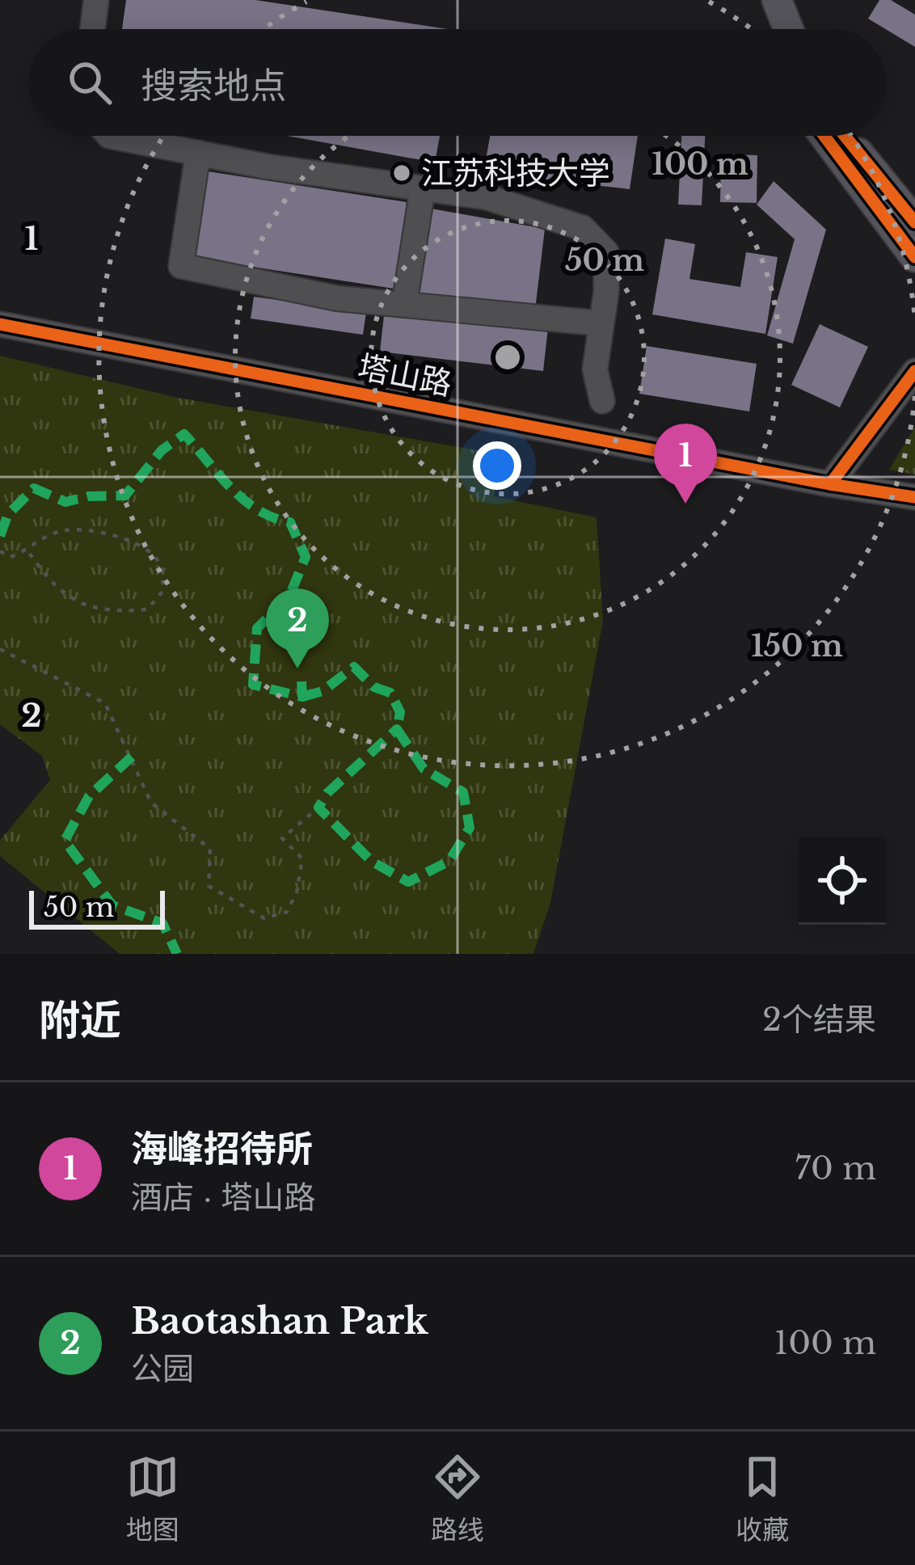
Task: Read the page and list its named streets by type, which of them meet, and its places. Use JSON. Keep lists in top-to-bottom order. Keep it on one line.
{"streets":{"street":["塔山路"]},"places":["江苏科技大学"],"scale_bar":"50 m","page":{"search":"搜索地点","pins":["1","2"],"scale":"50 m","heading":["附近","2个结果"],"list":[{"mark":"1","name":"海峰招待所","note":"酒店 · 塔山路","value":"70 m"},{"mark":"2","name":"Baotashan Park","note":"公园","value":"100 m"}],"nav":["地图","路线","收藏"]},"grid":{"rows":["1","2"]},"rings":["100 m","50 m","150 m"]}
